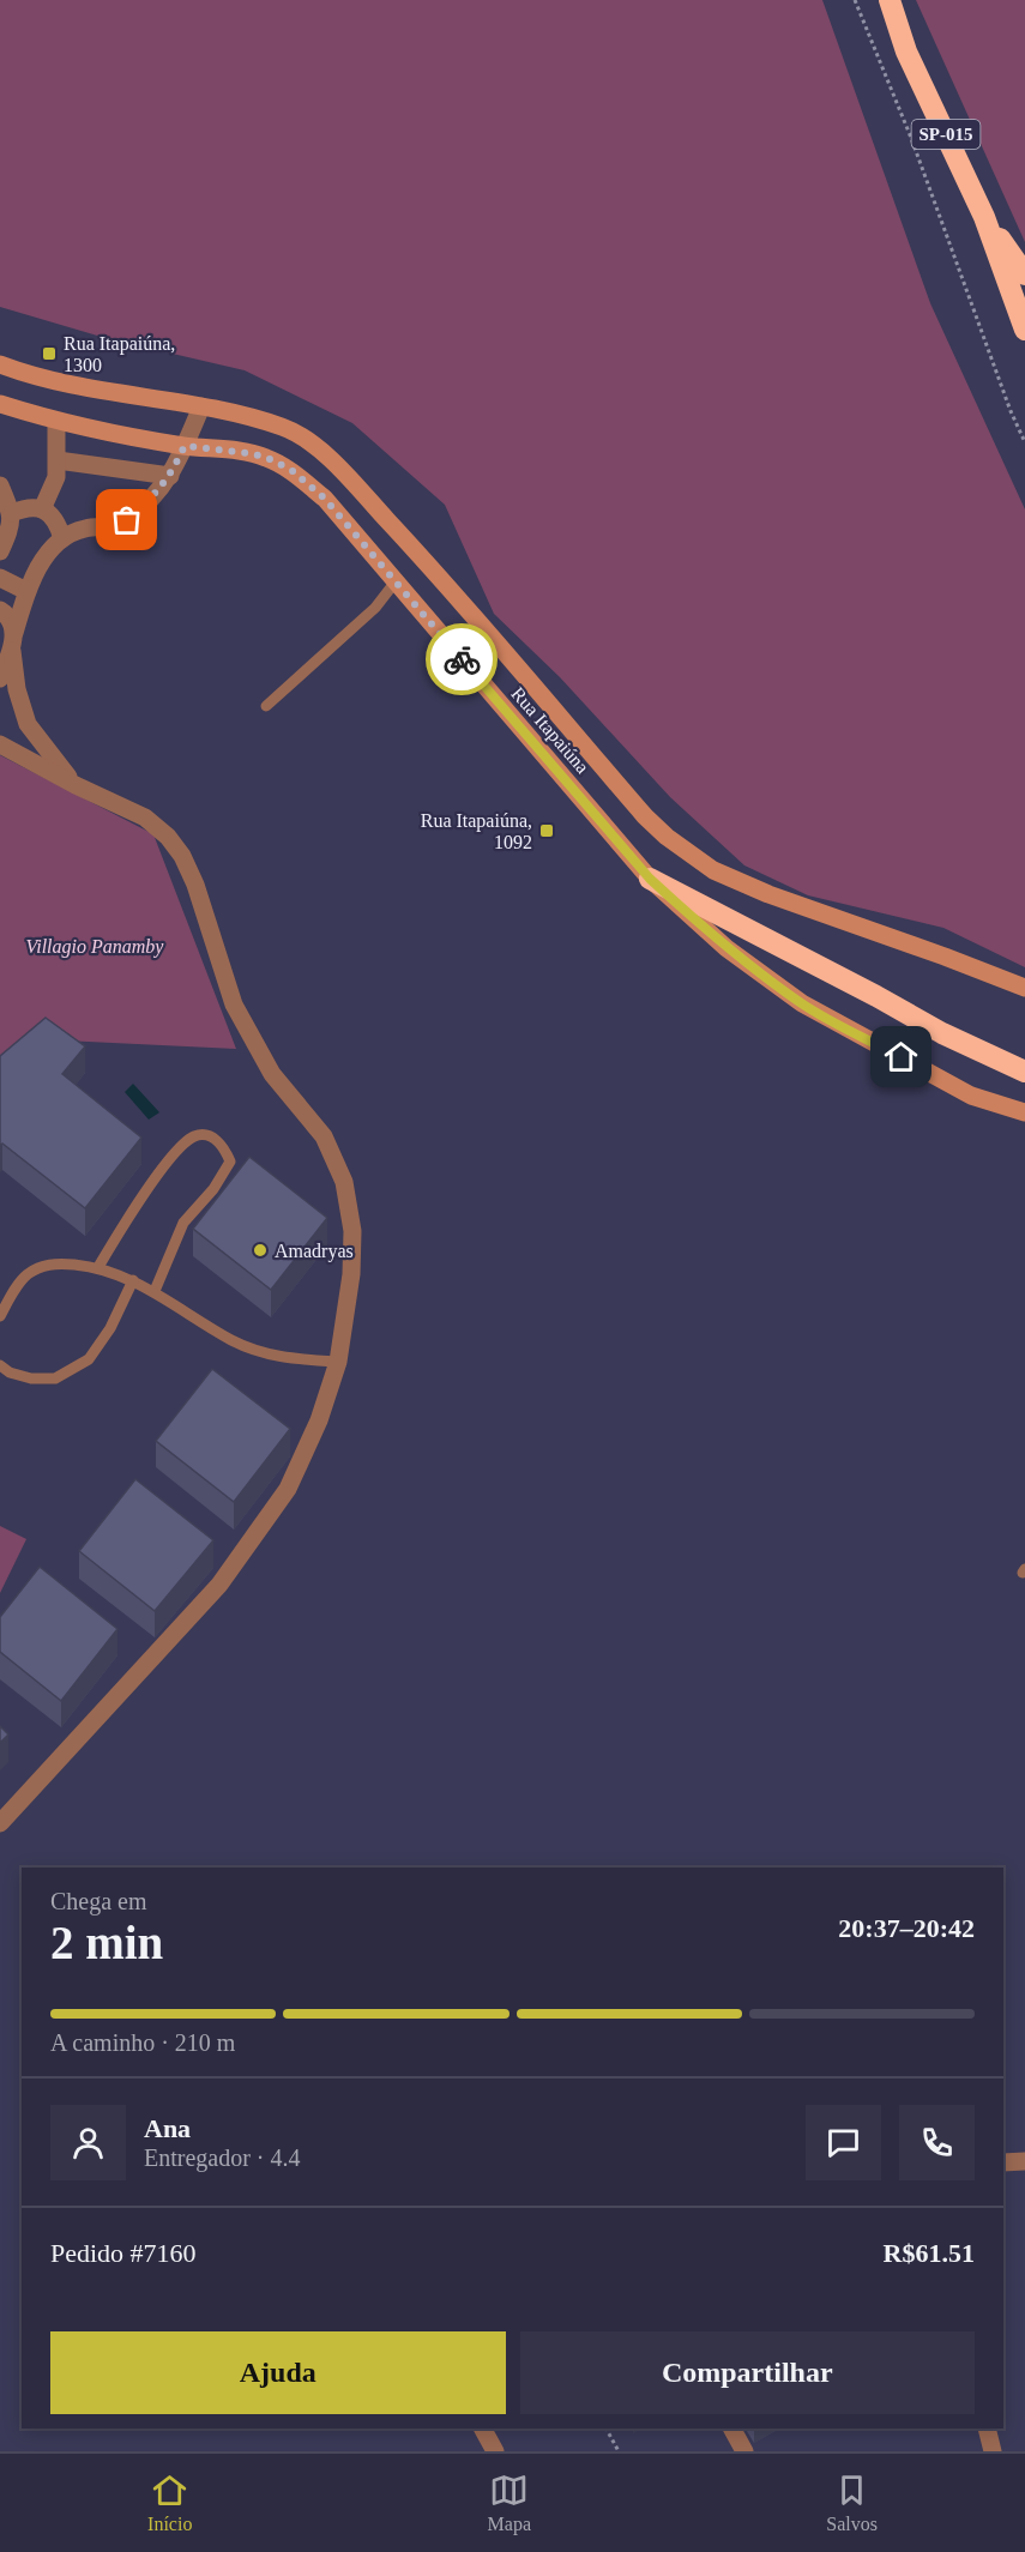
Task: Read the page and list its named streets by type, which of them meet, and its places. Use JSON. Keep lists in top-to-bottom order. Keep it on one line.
{"streets":{"highway":["SP-015"],"main road":["Rua Itapaiúna"]},"parks":["Villagio Panamby"],"places":{"transit":["Rua Itapaiúna, 1300","Rua Itapaiúna, 1092"],"other":["Amadryas"]},"page":{"heading":["2 min","Chega em","20:37–20:42"],"panel":["Ana","Entregador · 4.4","Pedido #7160","R$61.51"],"bar":"A caminho · 210 m","buttons":["Ajuda","Compartilhar"],"tabs":["Início","Mapa","Salvos"]}}
